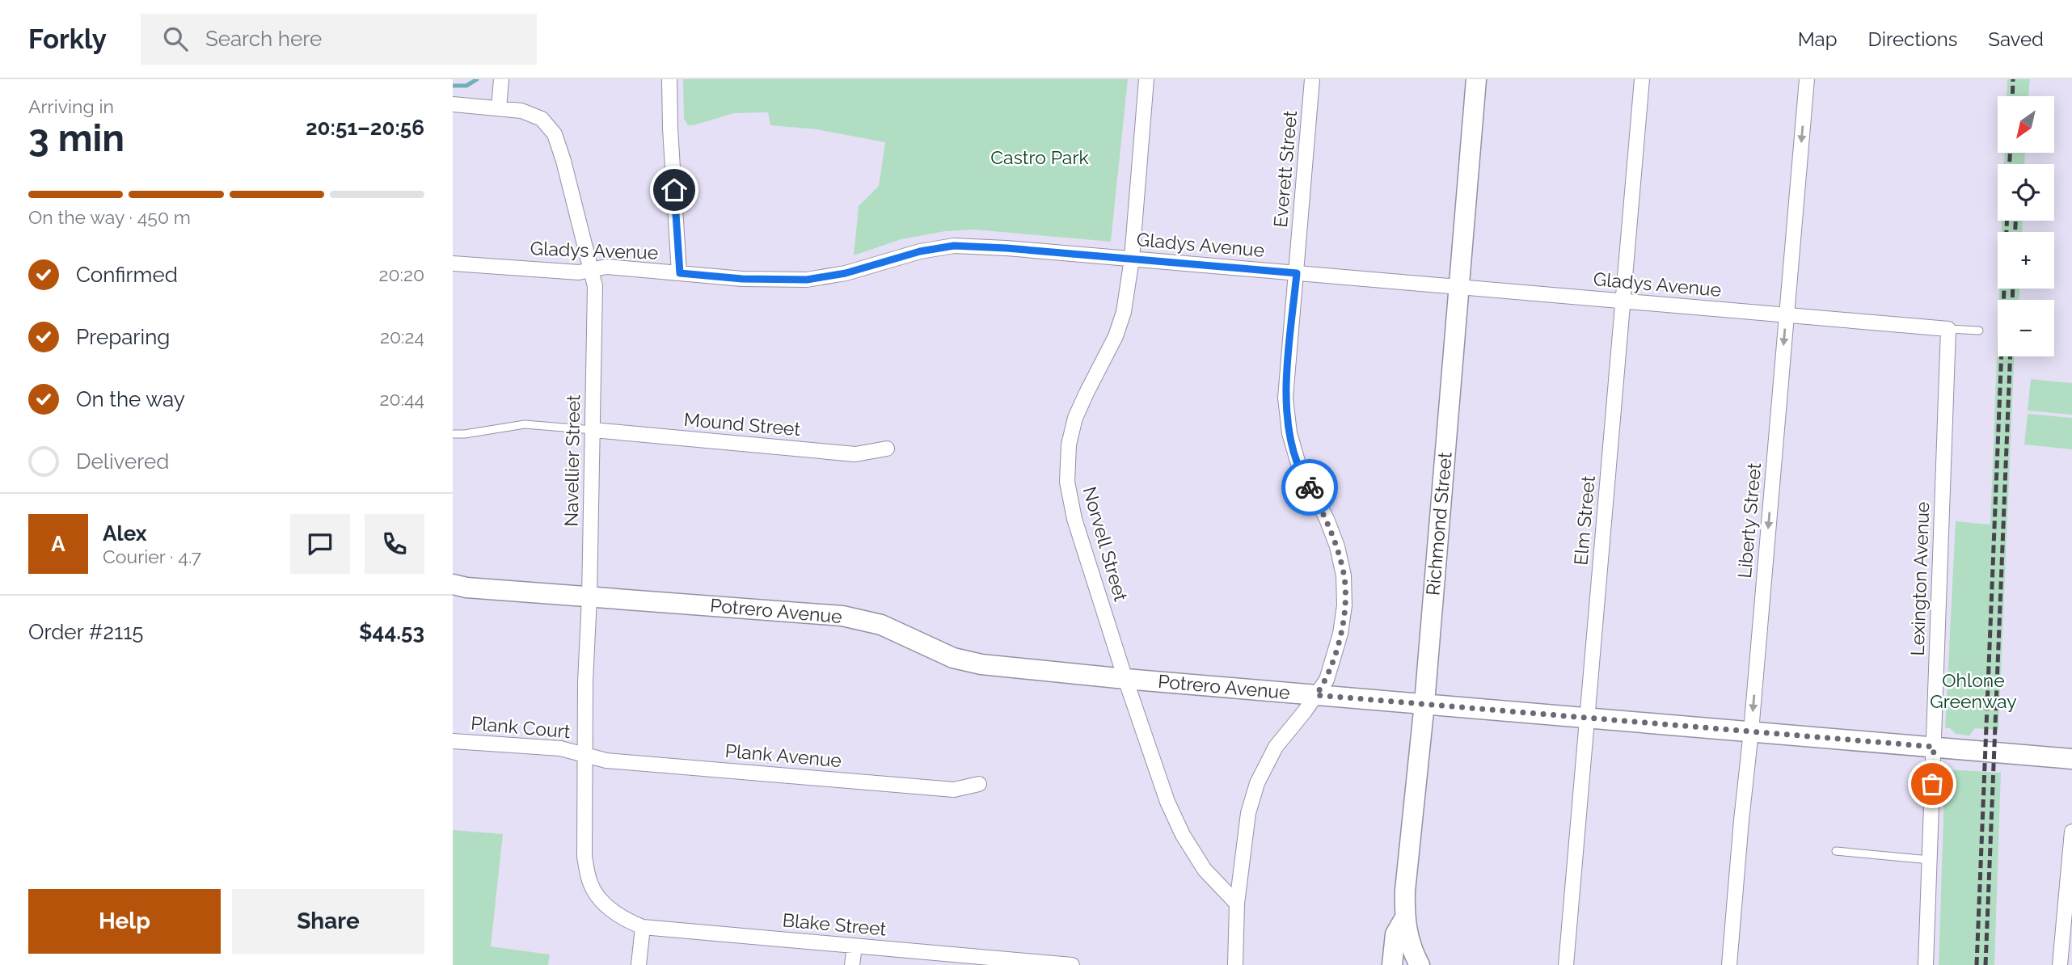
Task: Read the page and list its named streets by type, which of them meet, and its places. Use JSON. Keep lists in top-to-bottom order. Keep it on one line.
{"streets":{"street":["Everett Street","Gladys Avenue","Mound Street","Navellier Street","Elm Street","Liberty Street","Richmond Street","Norvell Street","Lexington Avenue","Potrero Avenue","Plank Court","Plank Avenue","Blake Street"]},"crossings":[["Everett Street","Gladys Avenue"],["Everett Street","Norvell Street"],["Everett Street","Potrero Avenue"],["Gladys Avenue","Navellier Street"],["Gladys Avenue","Elm Street"],["Gladys Avenue","Liberty Street"],["Gladys Avenue","Richmond Street"],["Gladys Avenue","Norvell Street"],["Gladys Avenue","Lexington Avenue"],["Mound Street","Navellier Street"],["Navellier Street","Potrero Avenue"],["Navellier Street","Plank Court"],["Navellier Street","Plank Avenue"],["Navellier Street","Blake Street"],["Elm Street","Potrero Avenue"],["Liberty Street","Potrero Avenue"],["Richmond Street","Potrero Avenue"],["Norvell Street","Potrero Avenue"],["Lexington Avenue","Potrero Avenue"],["Plank Court","Plank Avenue"]],"one_way":["Liberty Street"],"parks":["Castro Park","Ohlone Greenway"],"north":"bottom left","page":{"header":"Forkly","search":"Search here","nav":["Map","Directions","Saved"],"heading":["3 min","Arriving in","20:51–20:56"],"panel":["Alex","Courier · 4.7","Order #2115","$44.53"],"map_buttons":["+","−"],"bar":"On the way · 450 m","list":[["Confirmed","20:20"],["Preparing","20:24"],["On the way","20:44"],"Delivered"],"round":"A","buttons":["Help","Share"]}}
